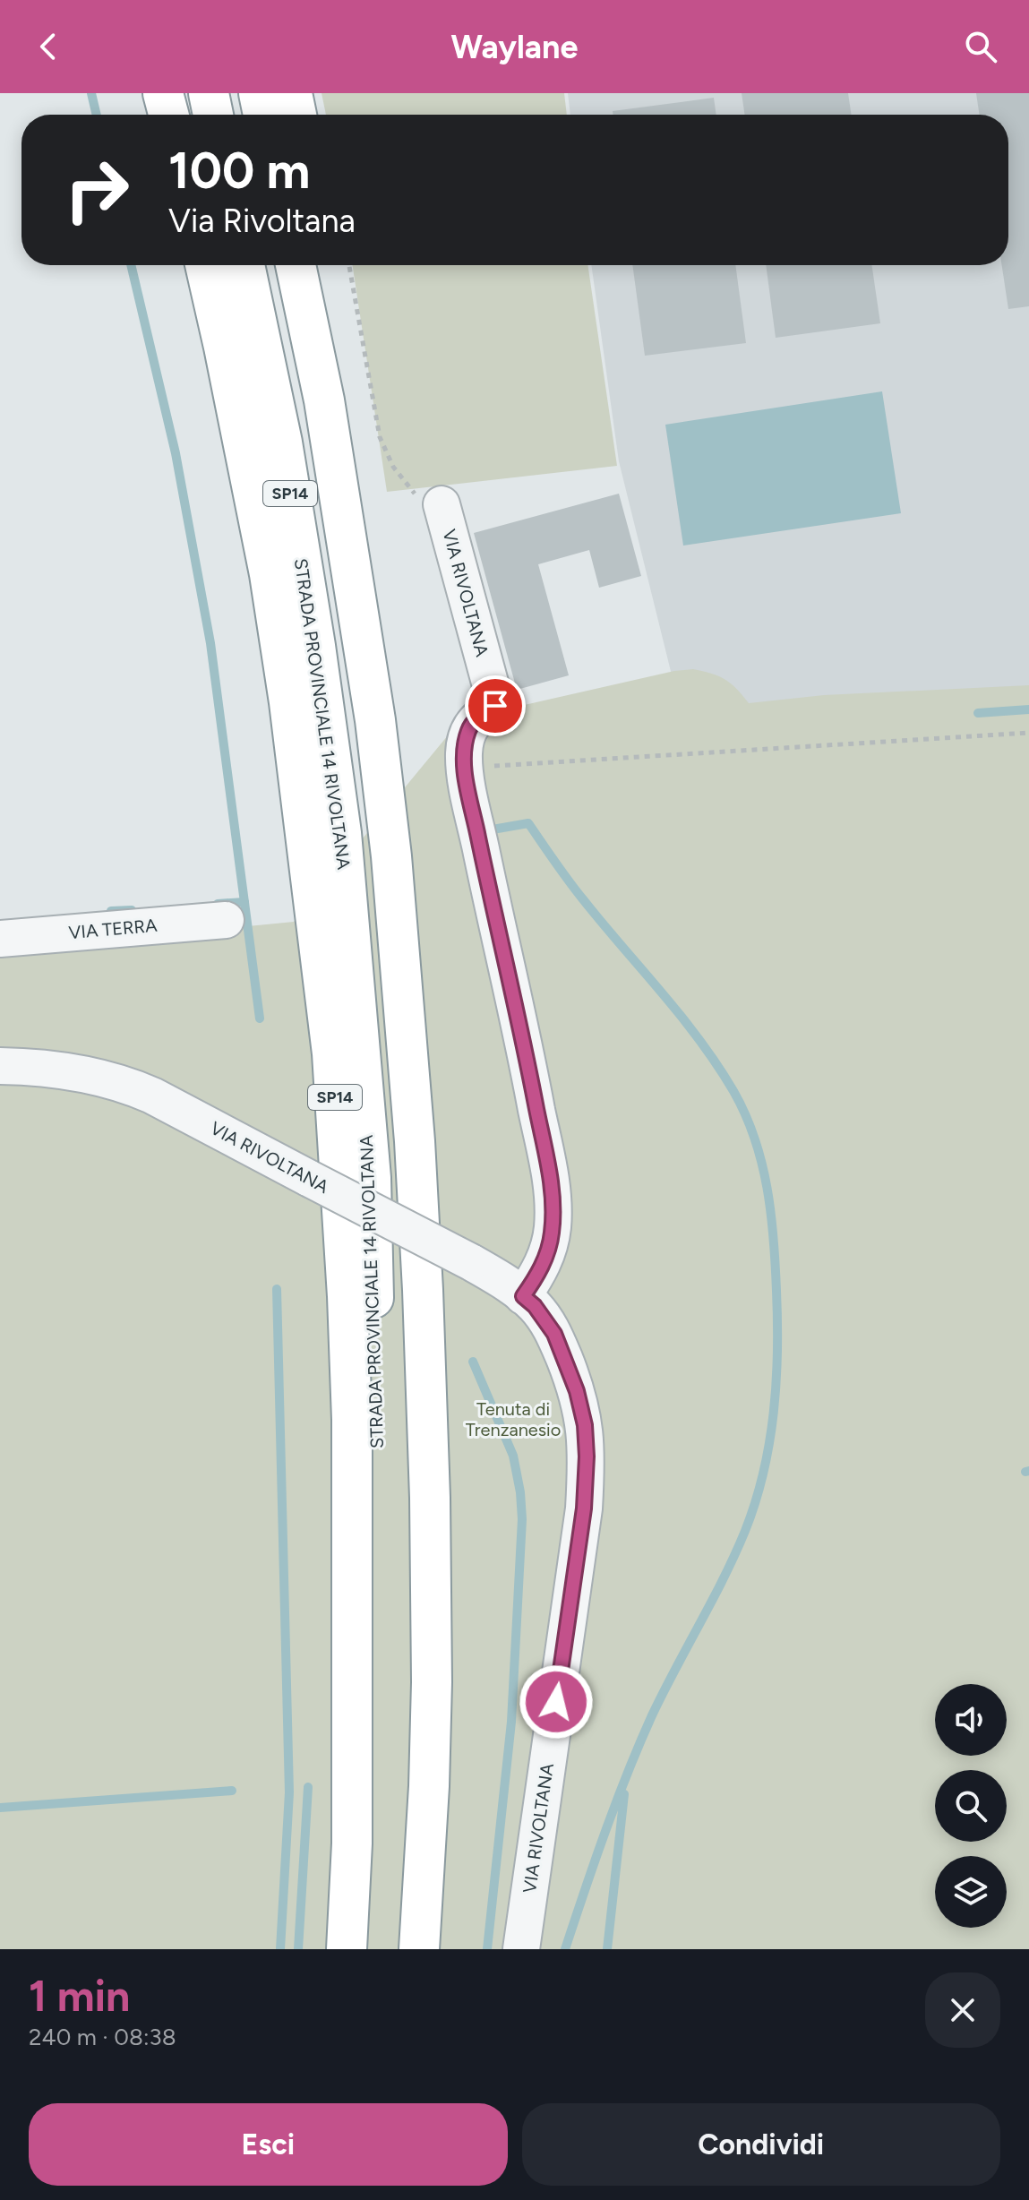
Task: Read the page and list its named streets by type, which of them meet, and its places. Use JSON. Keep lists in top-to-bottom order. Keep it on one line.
{"streets":{"highway":["SP14","STRADA PROVINCIALE 14 RIVOLTANA"],"street":["VIA RIVOLTANA","VIA TERRA"]},"parks":["Tenuta di Trenzanesio"],"page":{"header":"Waylane","turn":["100 m","Via Rivoltana"],"heading":["1 min","240 m · 08:38"],"buttons":["Esci","Condividi"]}}
